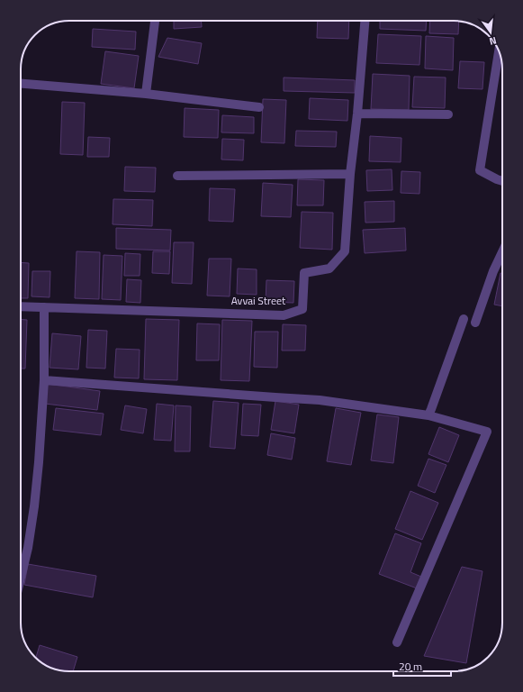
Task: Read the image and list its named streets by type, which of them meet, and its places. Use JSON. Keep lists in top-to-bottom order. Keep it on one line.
{"streets":{"street":["Avvai Street"]},"scale_bar":"20 m","north":"bottom"}
